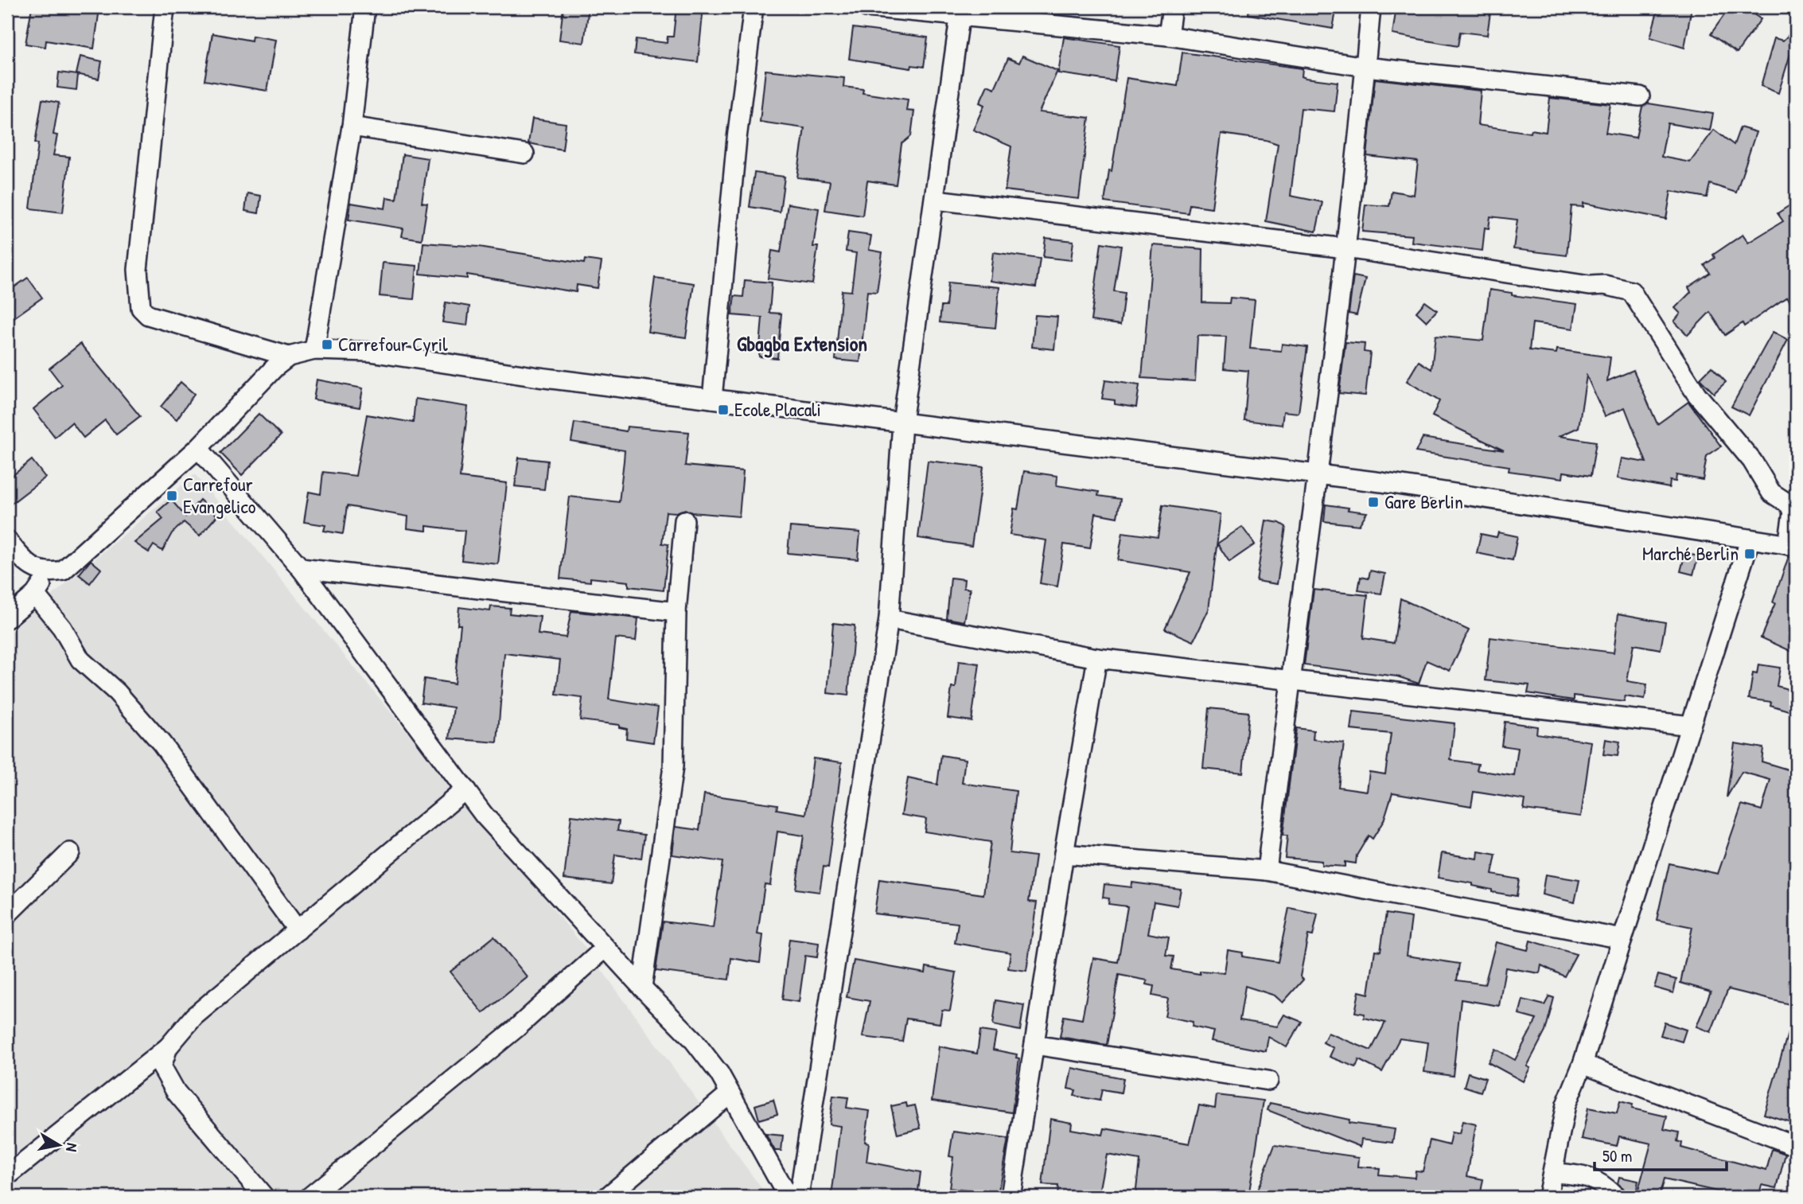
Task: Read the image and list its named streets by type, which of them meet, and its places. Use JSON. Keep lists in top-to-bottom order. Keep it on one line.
{"districts":["Gbagba Extension"],"places":{"transit":["Carrefour Cyril","Ecole Placali","Carrefour Evangelico","Gare Berlin","Marché Berlin"]},"scale_bar":"50 m","north":"right"}
